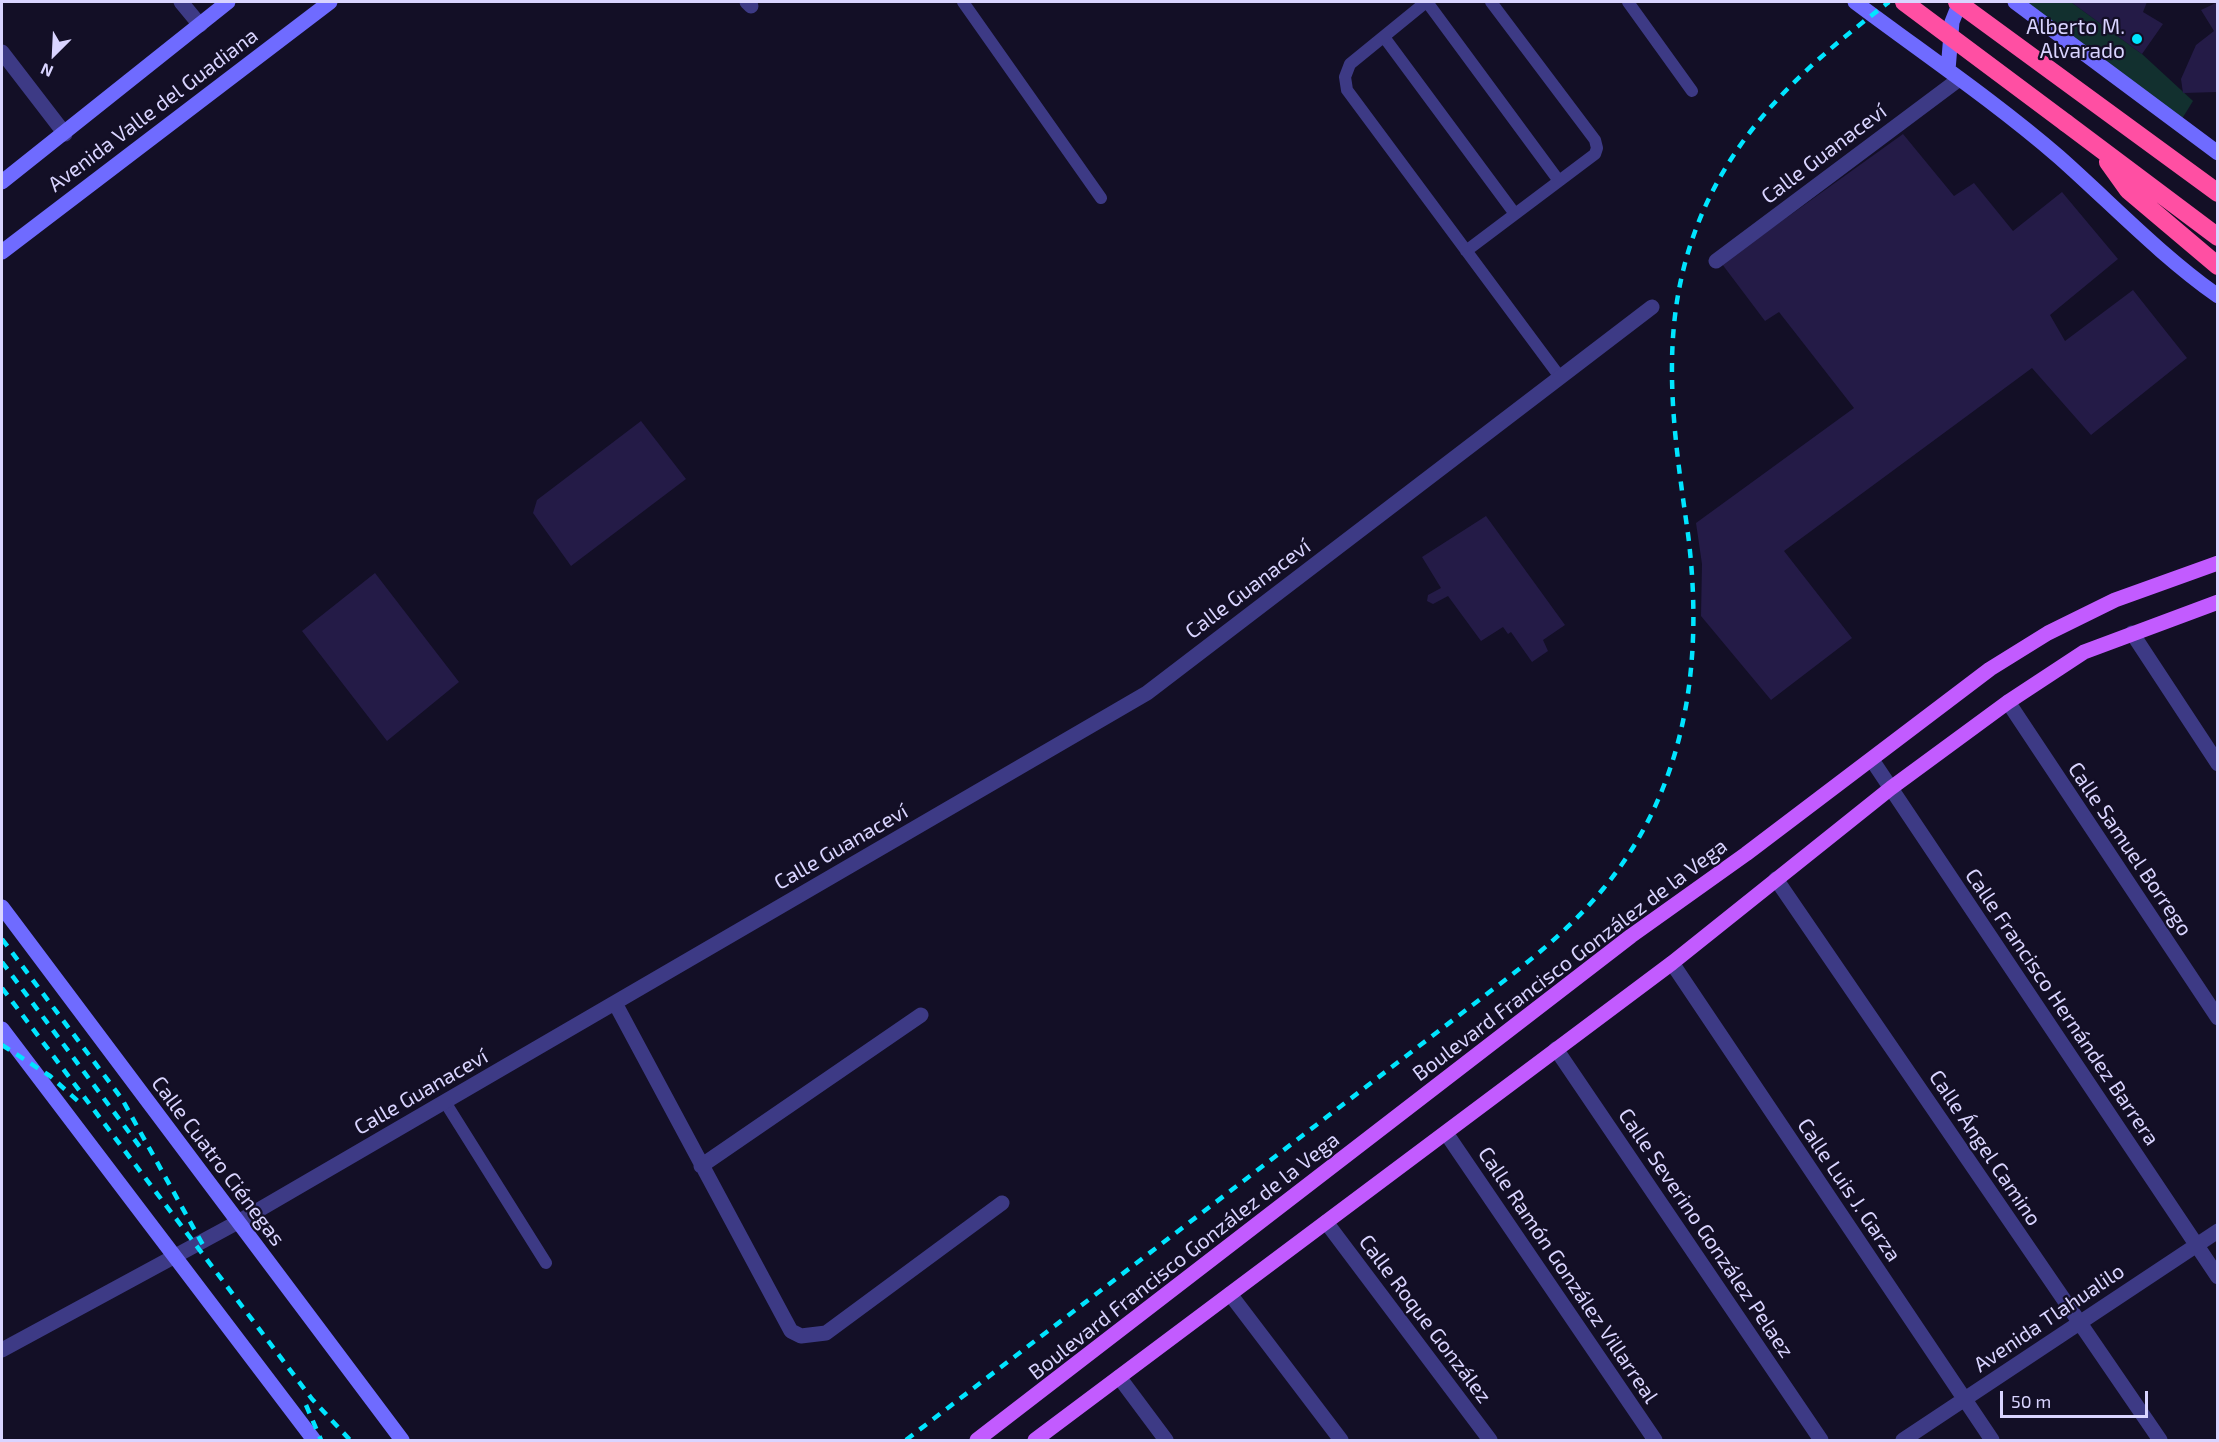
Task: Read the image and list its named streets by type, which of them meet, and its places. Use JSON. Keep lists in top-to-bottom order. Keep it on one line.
{"streets":{"main road":["Boulevard Francisco González de la Vega"],"street":["Avenida Valle del Guadiana","Calle Guanaceví","Calle Samuel Borrego","Calle Francisco Hernández Barrera","Calle Ángel Camino","Calle Cuatro Ciénegas","Calle Luis J. Garza","Calle Severino González Pelaez","Calle Ramón González Villarreal","Avenida Tlahualilo","Calle Roque González"]},"crossings":[["Calle Guanaceví","Calle Cuatro Ciénegas"],["Boulevard Francisco González de la Vega","Calle Francisco Hernández Barrera"],["Calle Francisco Hernández Barrera","Avenida Tlahualilo"],["Calle Ángel Camino","Avenida Tlahualilo"],["Calle Luis J. Garza","Avenida Tlahualilo"]],"places":["Alberto M. Alvarado"],"scale_bar":"50 m","north":"bottom left"}
